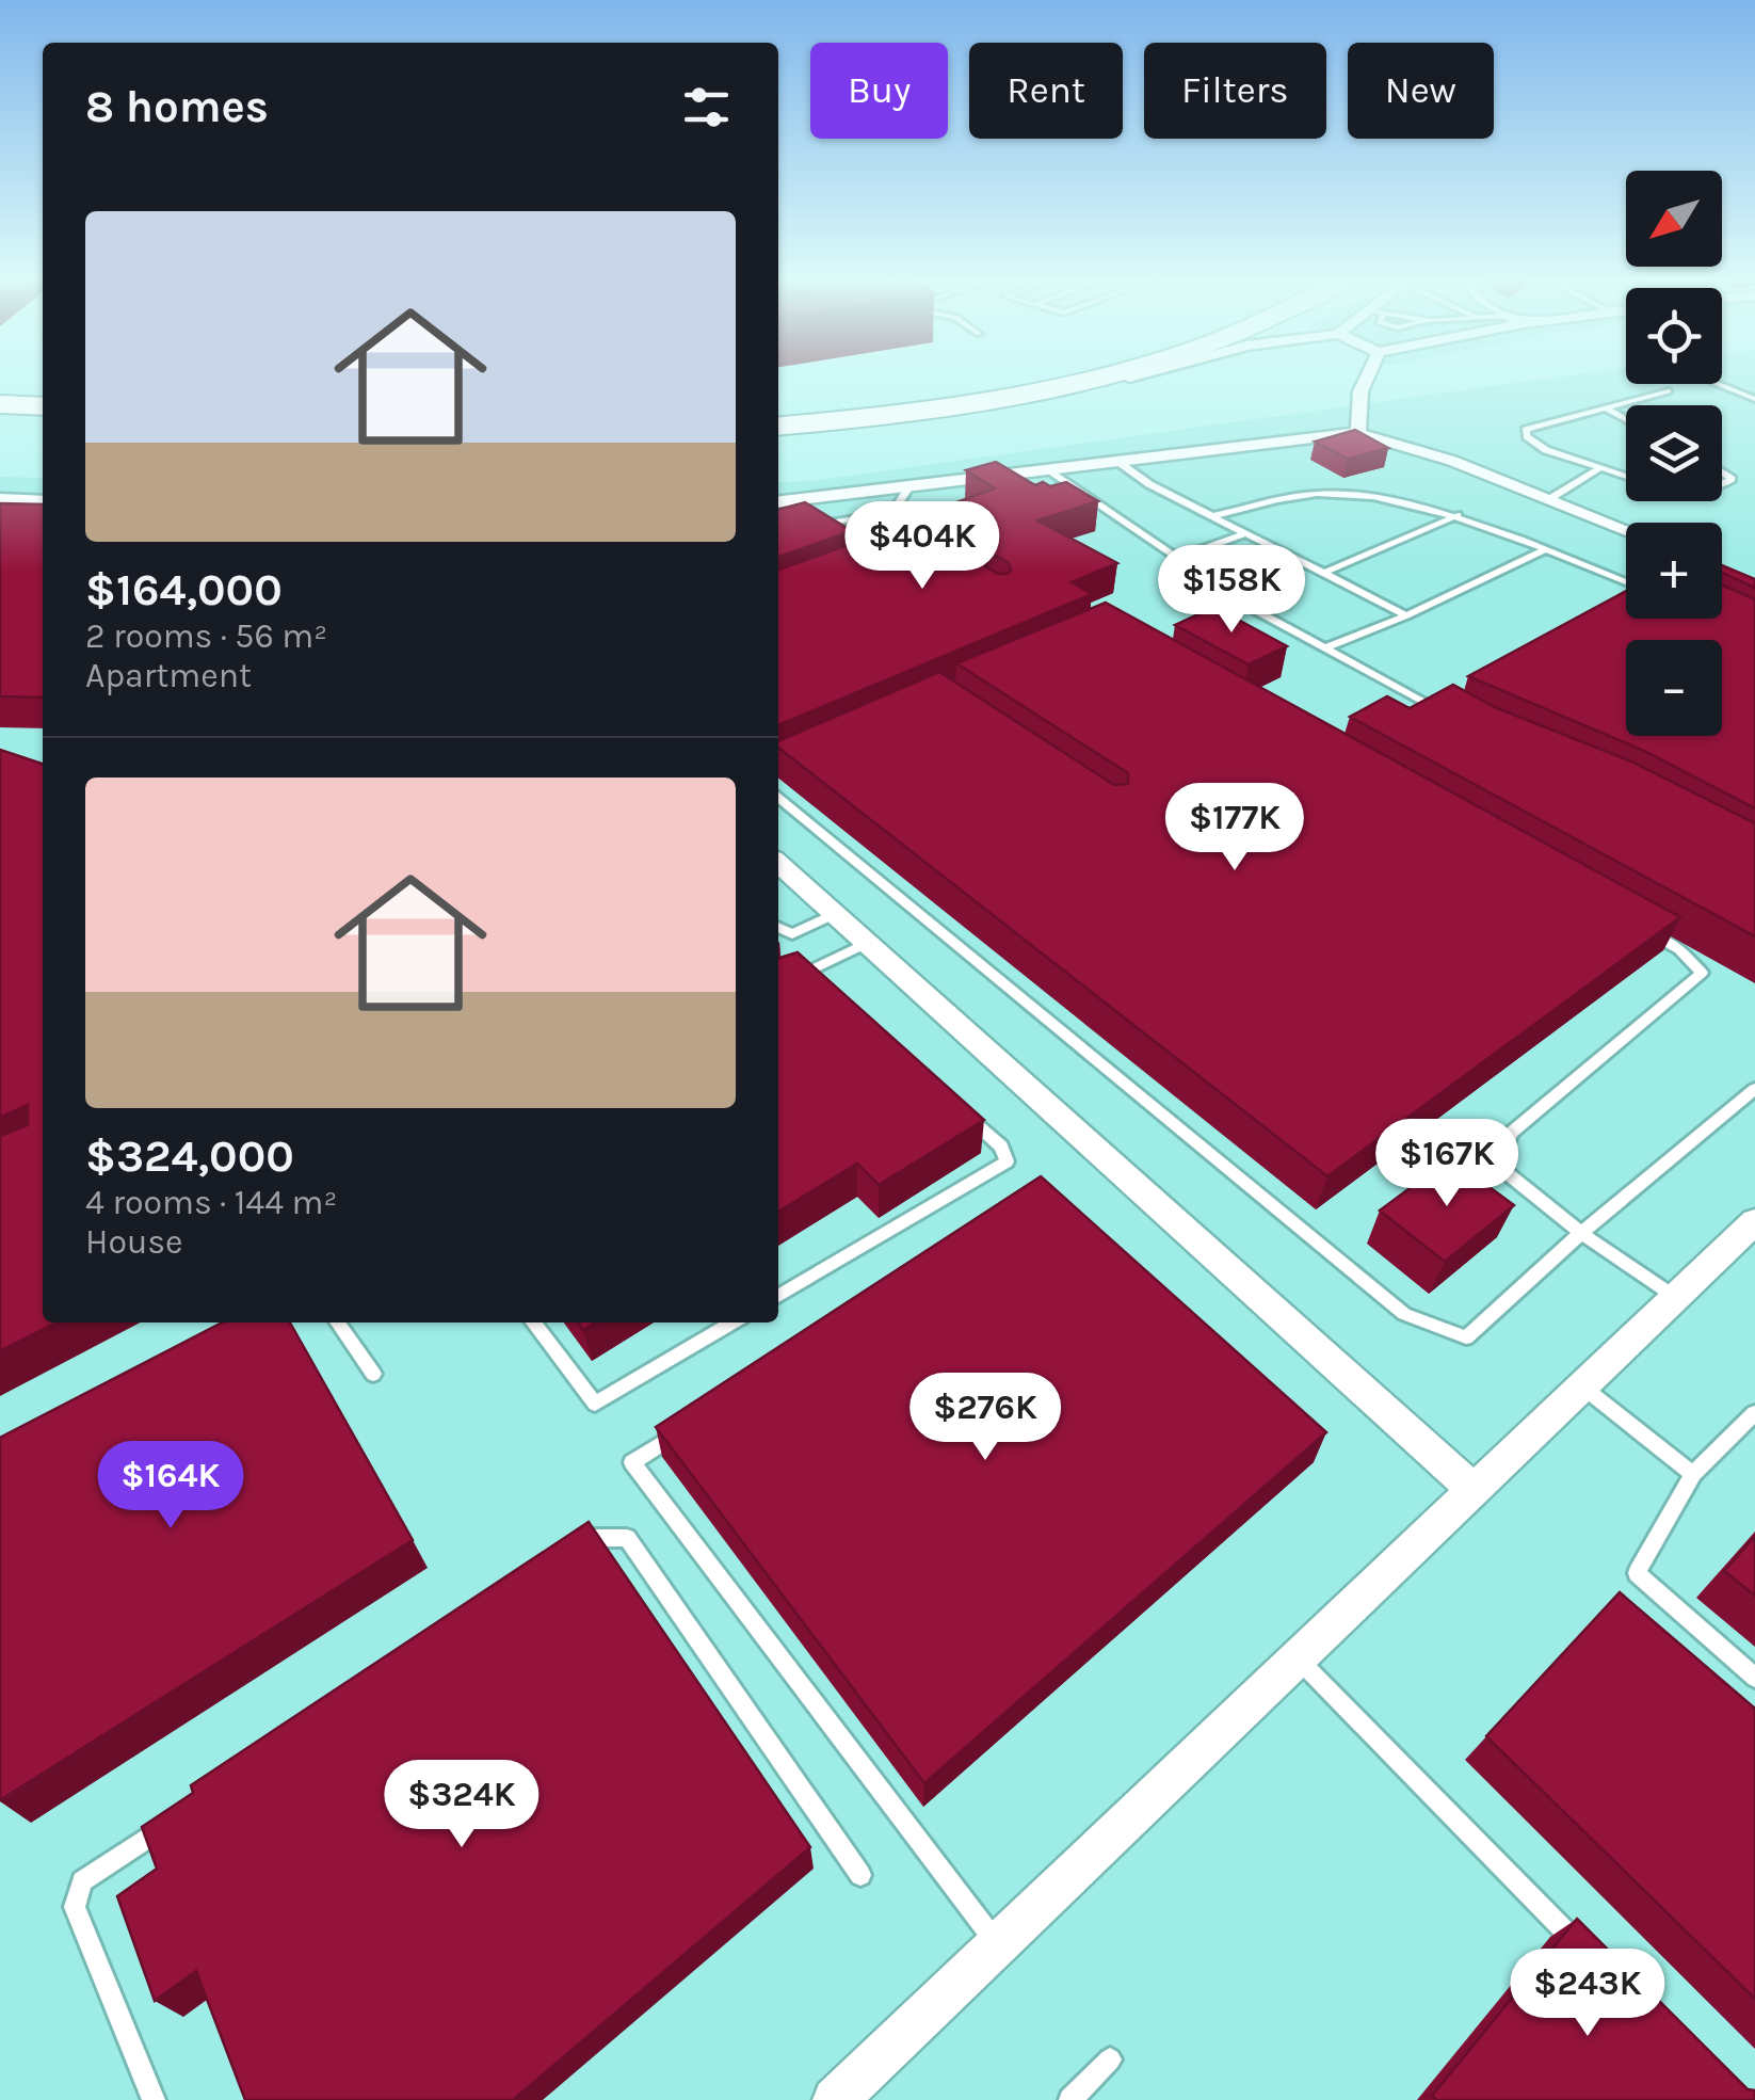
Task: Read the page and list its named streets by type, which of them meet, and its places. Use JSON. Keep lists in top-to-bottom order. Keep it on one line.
{"north":"bottom left","page":{"chip":["Buy","Rent","Filters","New"],"heading":"8 homes","map_buttons":["+","−"],"list":[{"name":"$164,000","note":"2 rooms · 56 m² · Apartment"},{"name":"$324,000","note":"4 rooms · 144 m² · House"}],"price":["$404K","$158K","$177K","$167K","$276K","$164K","$324K","$243K"]}}
